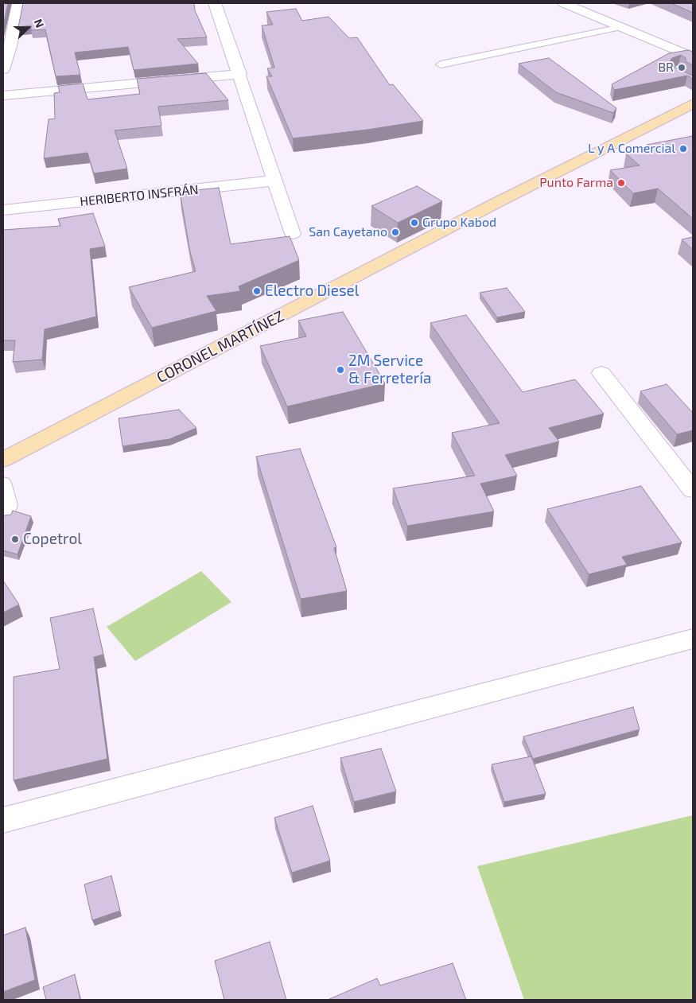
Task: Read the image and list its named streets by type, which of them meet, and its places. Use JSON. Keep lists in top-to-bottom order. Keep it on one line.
{"streets":{"main road":["CORONEL MARTÍNEZ"],"street":["HERIBERTO INSFRÁN"]},"places":["BR","L y A Comercial","Punto Farma","Grupo Kabod","San Cayetano","Electro Diesel","2M Service & Ferretería","Copetrol"],"north":"right"}
